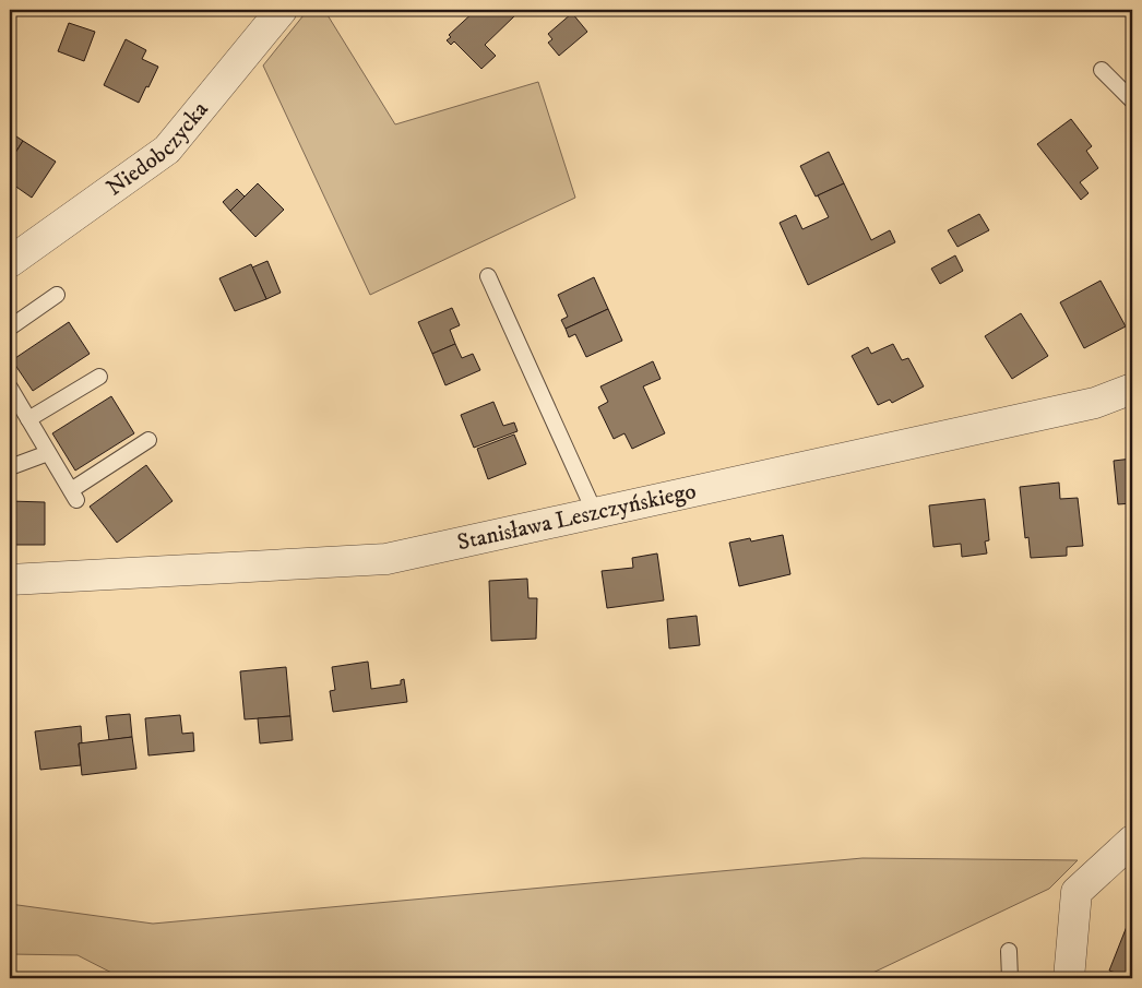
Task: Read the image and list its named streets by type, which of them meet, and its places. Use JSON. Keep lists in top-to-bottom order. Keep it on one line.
{"streets":{"street":["Niedobczycka","Stanisława Leszczyńskiego"]}}
